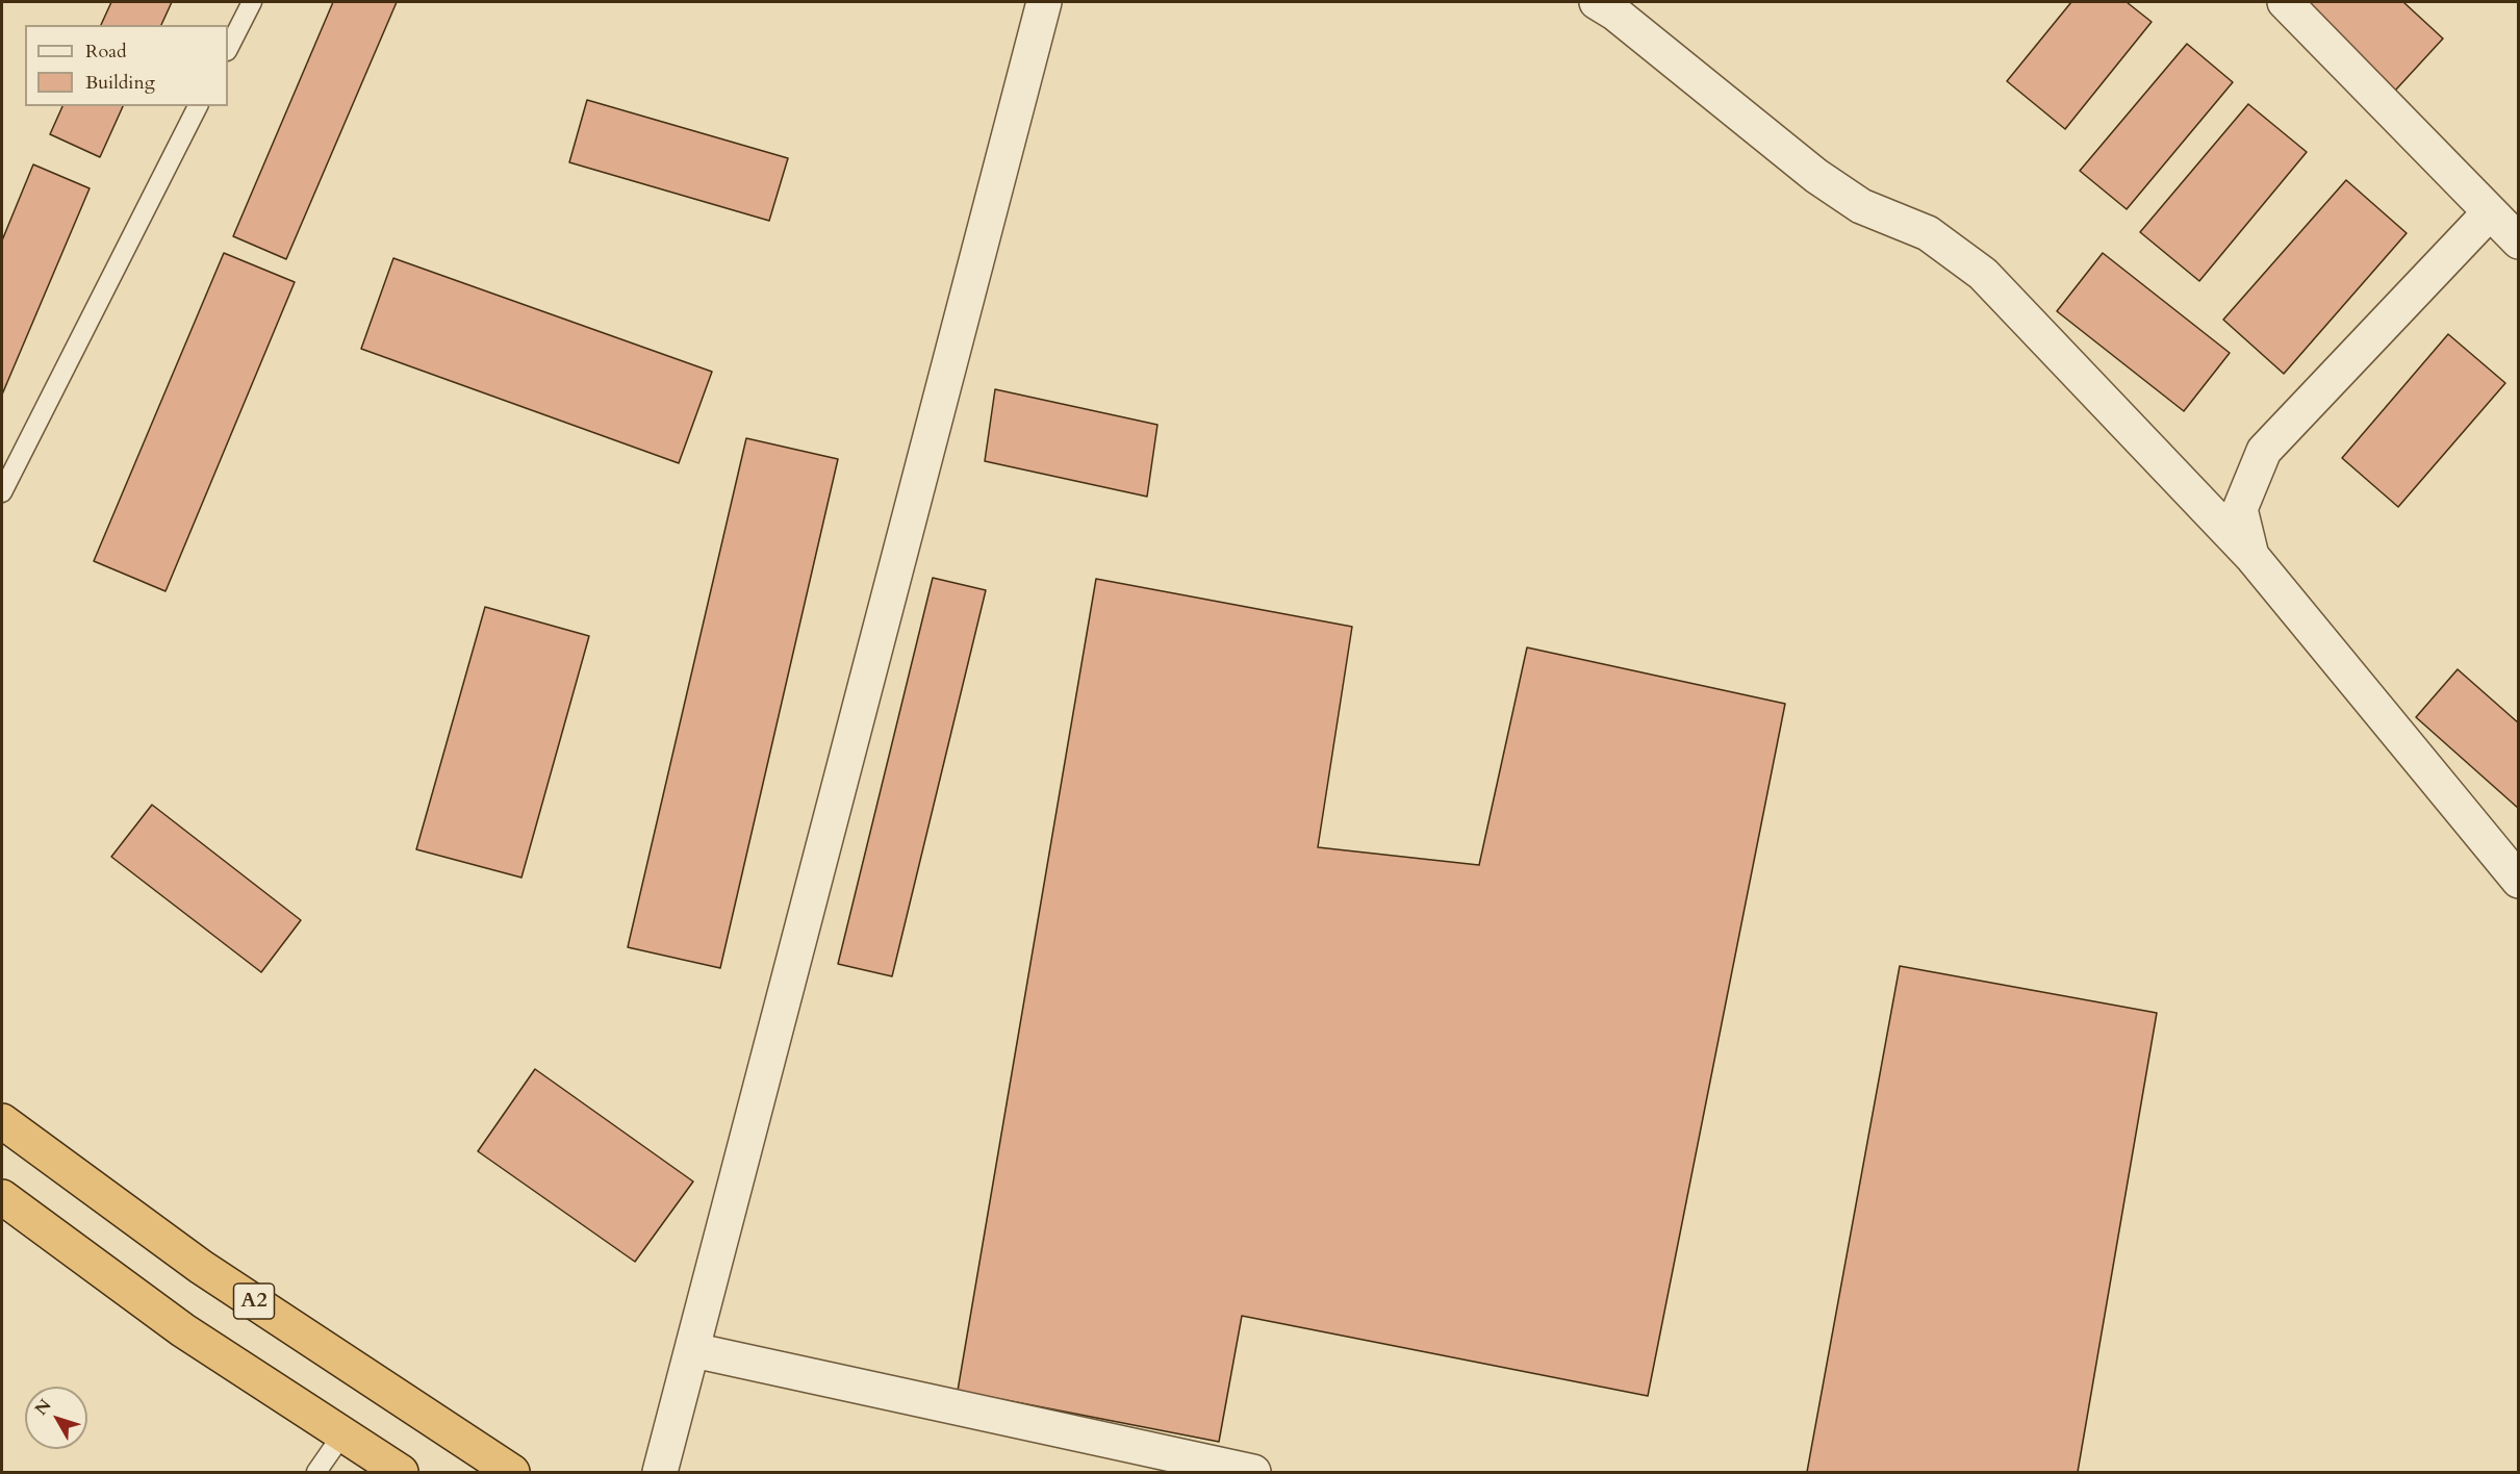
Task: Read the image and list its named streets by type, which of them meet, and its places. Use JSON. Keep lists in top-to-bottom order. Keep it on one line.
{"streets":{"highway":["A2"]},"legend":["Road","Building"],"north":"top left"}
